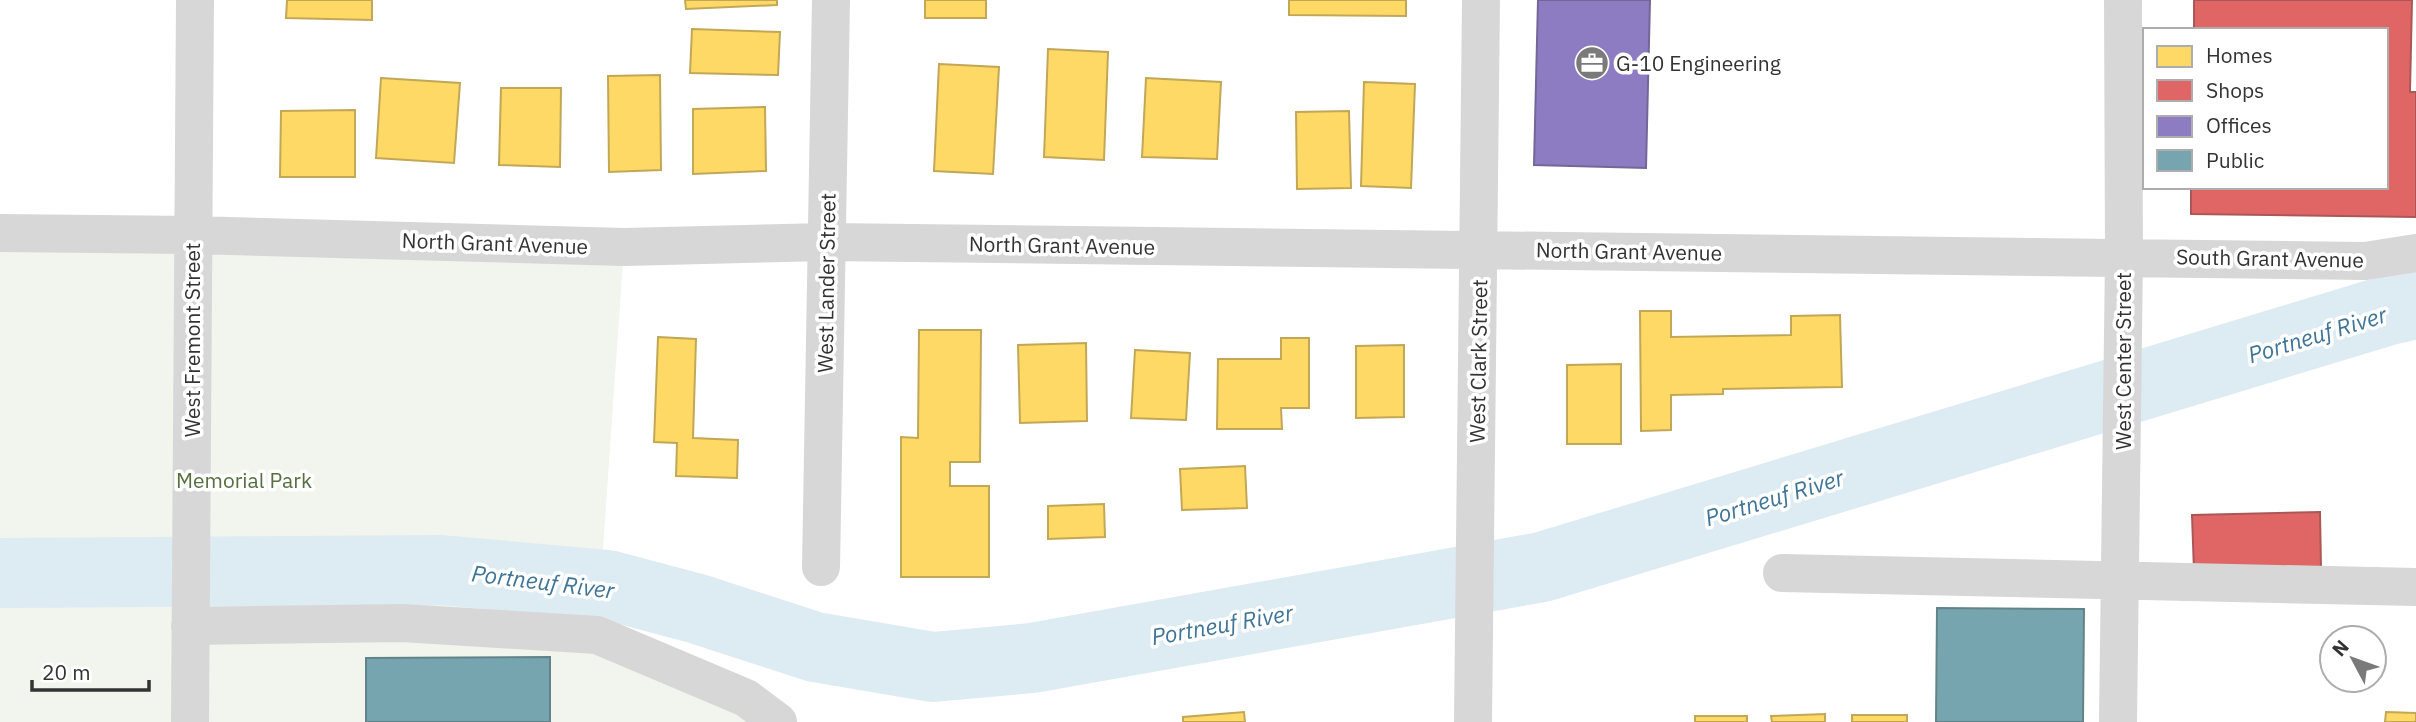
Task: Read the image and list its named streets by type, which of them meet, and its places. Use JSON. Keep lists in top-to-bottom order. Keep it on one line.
{"streets":{"street":["North Grant Avenue","South Grant Avenue","West Lander Street","West Fremont Street","West Clark Street","West Center Street"]},"crossings":[["North Grant Avenue","South Grant Avenue"],["North Grant Avenue","West Lander Street"],["North Grant Avenue","West Fremont Street"],["North Grant Avenue","West Clark Street"],["North Grant Avenue","West Center Street"],["South Grant Avenue","West Center Street"]],"water":["Portneuf River"],"parks":["Memorial Park"],"places":{"office":["G-10 Engineering"]},"legend":["Homes","Shops","Offices","Public"],"scale_bar":"20 m","north":"top left"}
